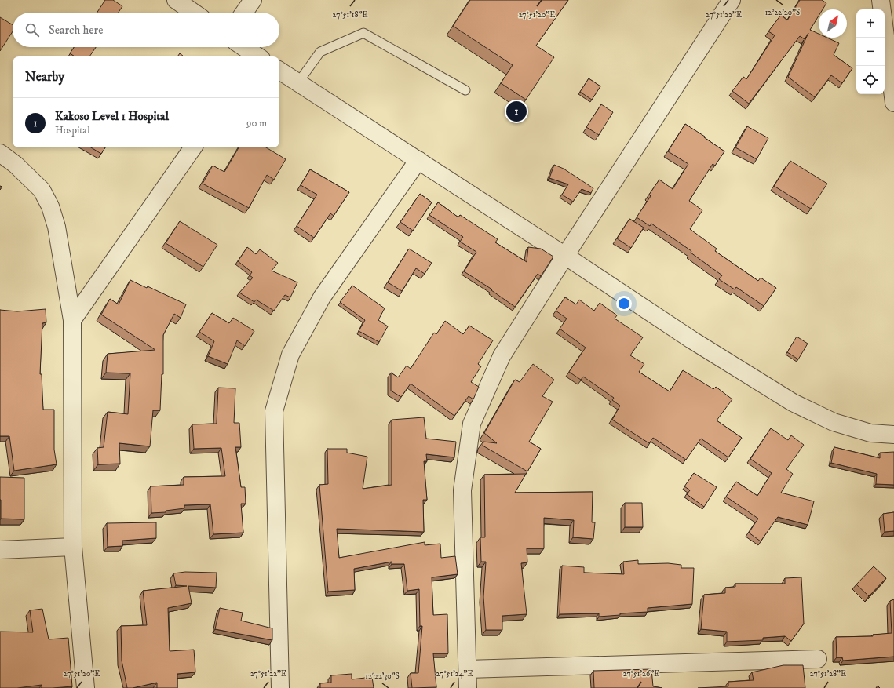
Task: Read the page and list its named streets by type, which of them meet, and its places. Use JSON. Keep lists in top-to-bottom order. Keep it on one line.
{"north":"top right","page":{"map_buttons":["+","−"],"search":"Search here","heading":"Nearby","list":[{"mark":"1","name":"Kakoso Level 1 Hospital","note":"Hospital","value":"90 m"}],"pins":"1"},"coordinates":["12°22'20\"S","27°51'18\"E","27°51'20\"E","27°51'22\"E","27°51'24\"E","27°51'26\"E","27°51'28\"E","12°22'30\"S"]}
